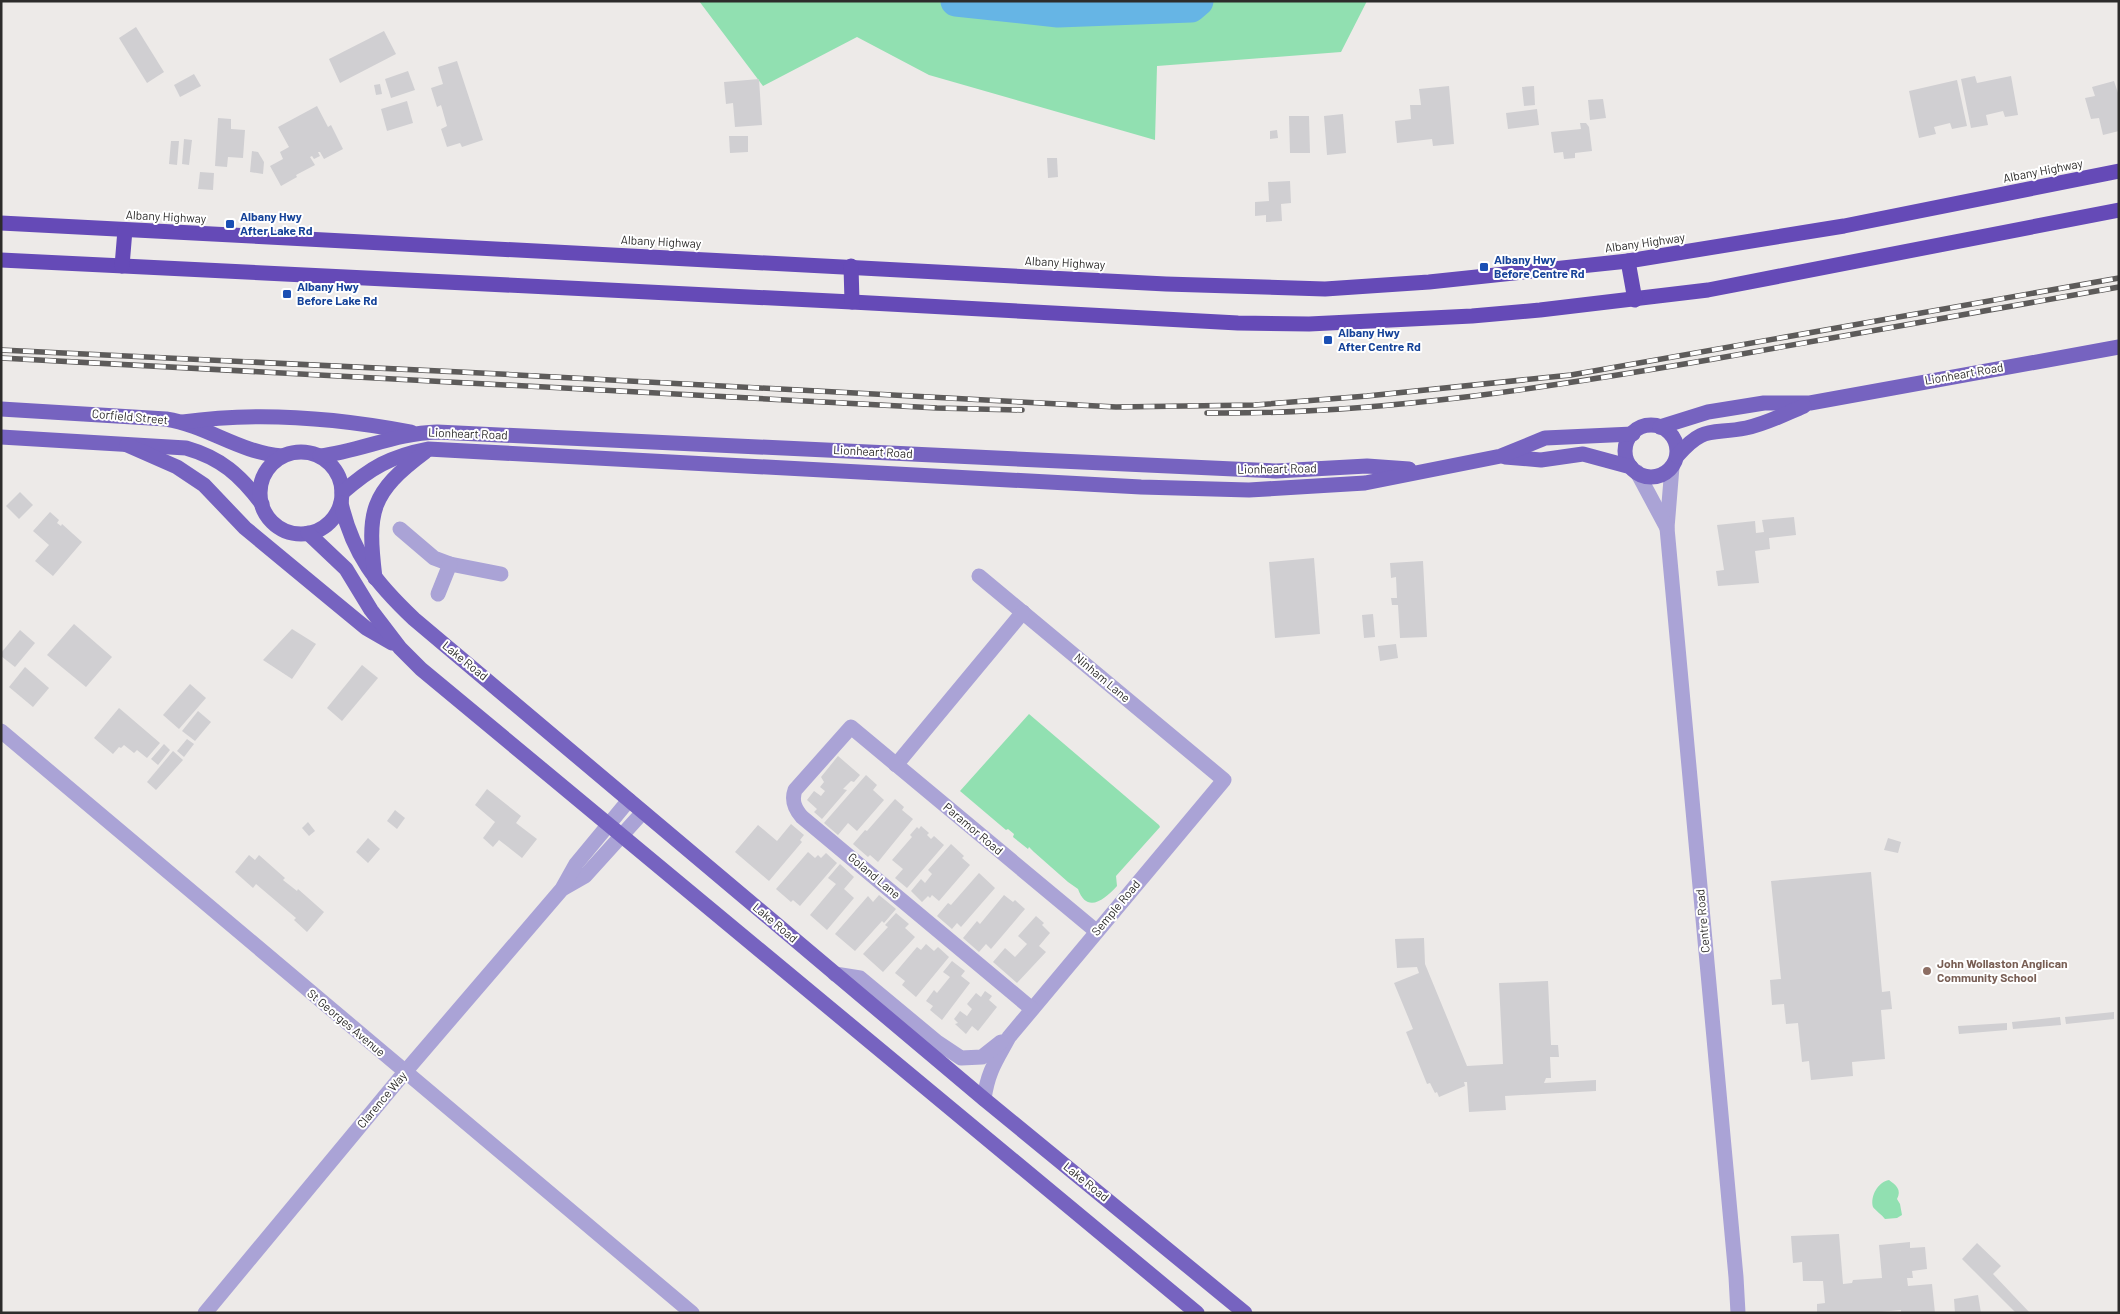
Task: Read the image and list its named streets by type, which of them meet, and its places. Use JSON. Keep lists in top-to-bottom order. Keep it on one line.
{"streets":{"highway":["Albany Highway"],"main road":["Lionheart Road","Corfield Street","Lake Road"],"street":["Ninham Lane","Paramor Road","Goland Lane","Semple Road","Centre Road","St Georges Avenue","Clarence Way"]},"crossings":[["Lionheart Road","Corfield Street"],["Lionheart Road","Lake Road"],["Lionheart Road","Centre Road"],["Corfield Street","Lake Road"],["Lake Road","Semple Road"],["Lake Road","Clarence Way"],["Ninham Lane","Semple Road"],["Paramor Road","Goland Lane"],["Paramor Road","Semple Road"],["Goland Lane","Semple Road"],["St Georges Avenue","Clarence Way"]],"places":{"transit":["Albany Hwy After Lake Rd","Albany Hwy Before Centre Rd","Albany Hwy Before Lake Rd","Albany Hwy After Centre Rd"],"other":["John Wollaston Anglican Community School"]}}
